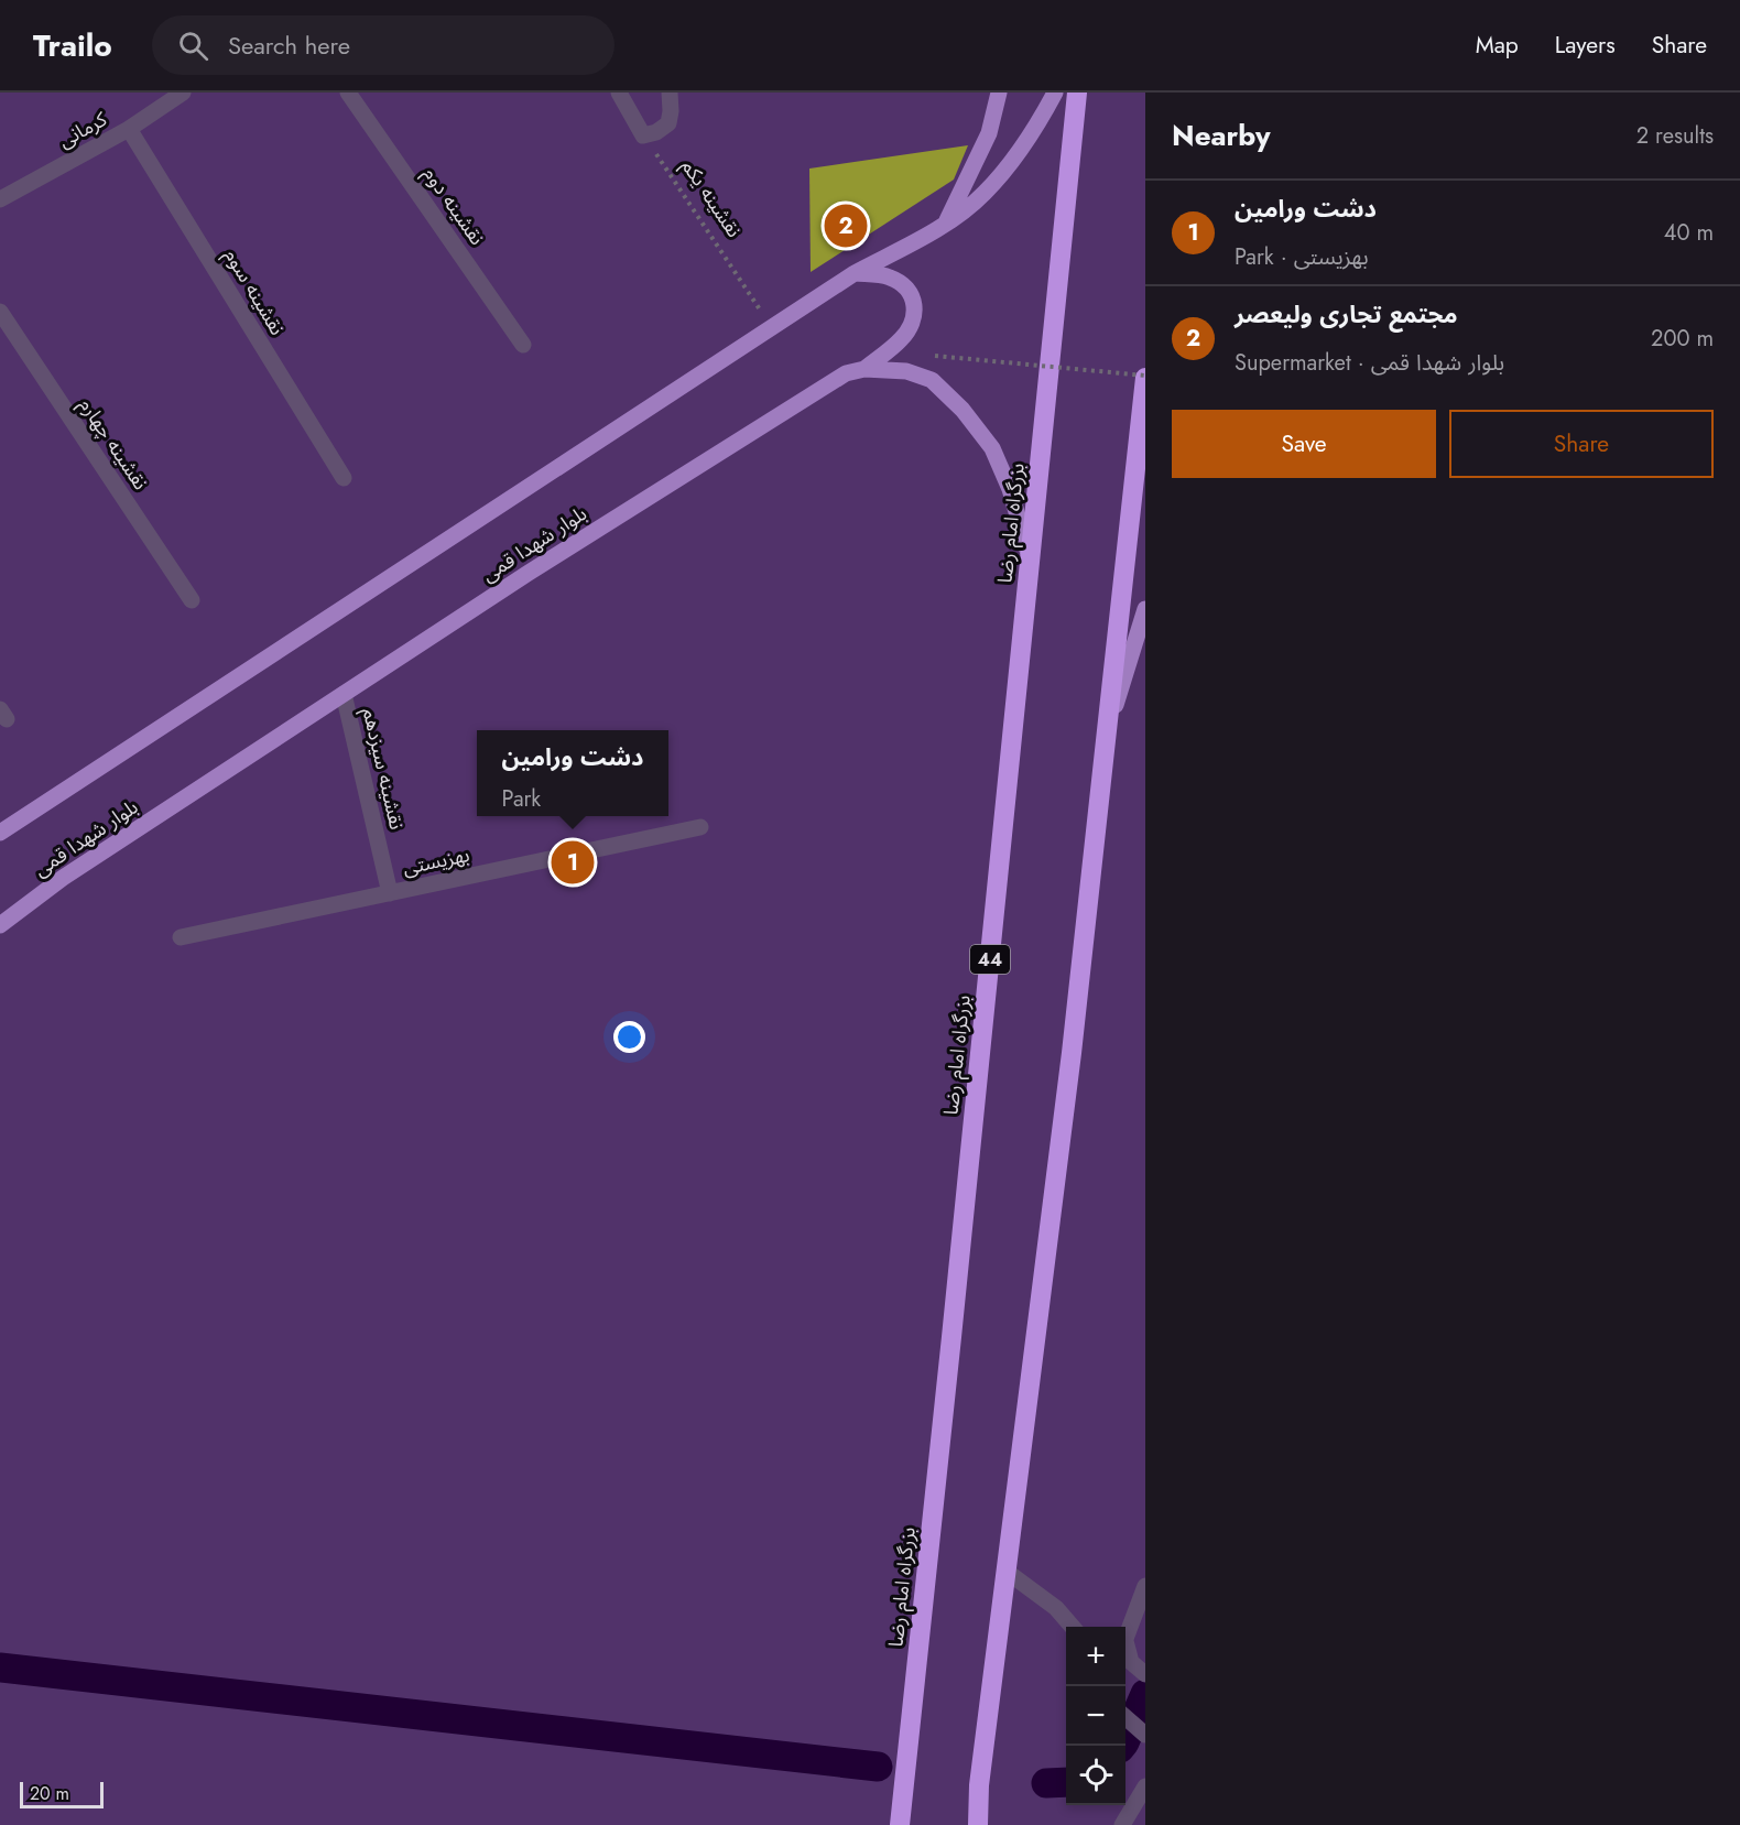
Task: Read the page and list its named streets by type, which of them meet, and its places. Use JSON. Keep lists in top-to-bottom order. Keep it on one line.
{"streets":{"highway":["بزرگراه امام رضا","44"],"main road":["بلوار شهدا قمی"],"street":["کرمانی","نقشینه دوم","نقشینه سوم","نقشینه چهارم","نقشینه سیزدهم","بهزیستی"],"path":["نقشینه یکم"]},"crossings":[["کرمانی","نقشینه سوم"],["بزرگراه امام رضا","بلوار شهدا قمی"],["بلوار شهدا قمی","نقشینه سیزدهم"],["نقشینه سیزدهم","بهزیستی"]],"scale_bar":"20 m","page":{"header":"Trailo","search":"Search here","nav":["Map","Layers","Share"],"heading":["Nearby","2 results"],"list":[{"mark":"1","name":"دشت ورامین","note":"Park · بهزیستی","value":"40 m"},{"mark":"2","name":"مجتمع تجاری ولیعصر","note":"Supermarket · بلوار شهدا قمی","value":"200 m"}],"pins":["2","1"],"buttons":["Save","Share"],"popup":["دشت ورامین","Park"],"map_buttons":["+","−"],"scale":"20 m"}}
